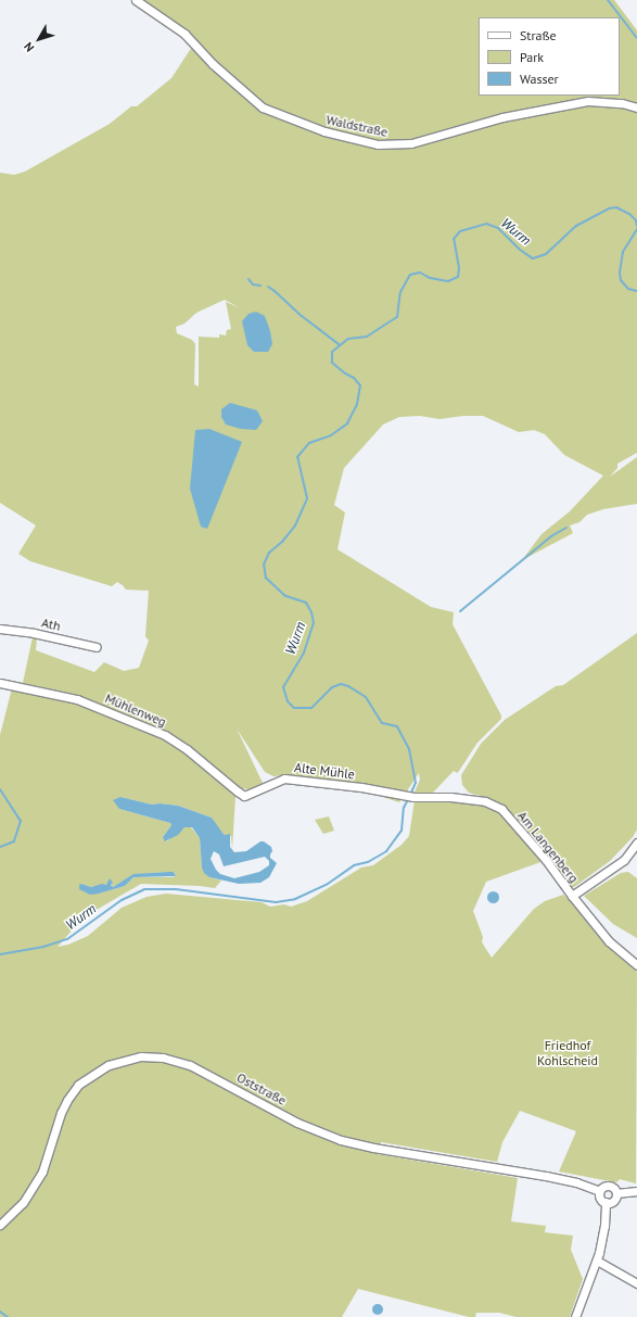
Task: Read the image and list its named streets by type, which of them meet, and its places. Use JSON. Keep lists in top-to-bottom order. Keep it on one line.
{"streets":{"street":["Waldstraße","Ath","Mühlenweg","Alte Mühle","Am Langenberg","Oststraße"]},"crossings":[["Mühlenweg","Alte Mühle"],["Alte Mühle","Am Langenberg"]],"water":["Wurm"],"parks":["Friedhof Kohlscheid"],"legend":["Straße","Park","Wasser"],"north":"bottom left"}
